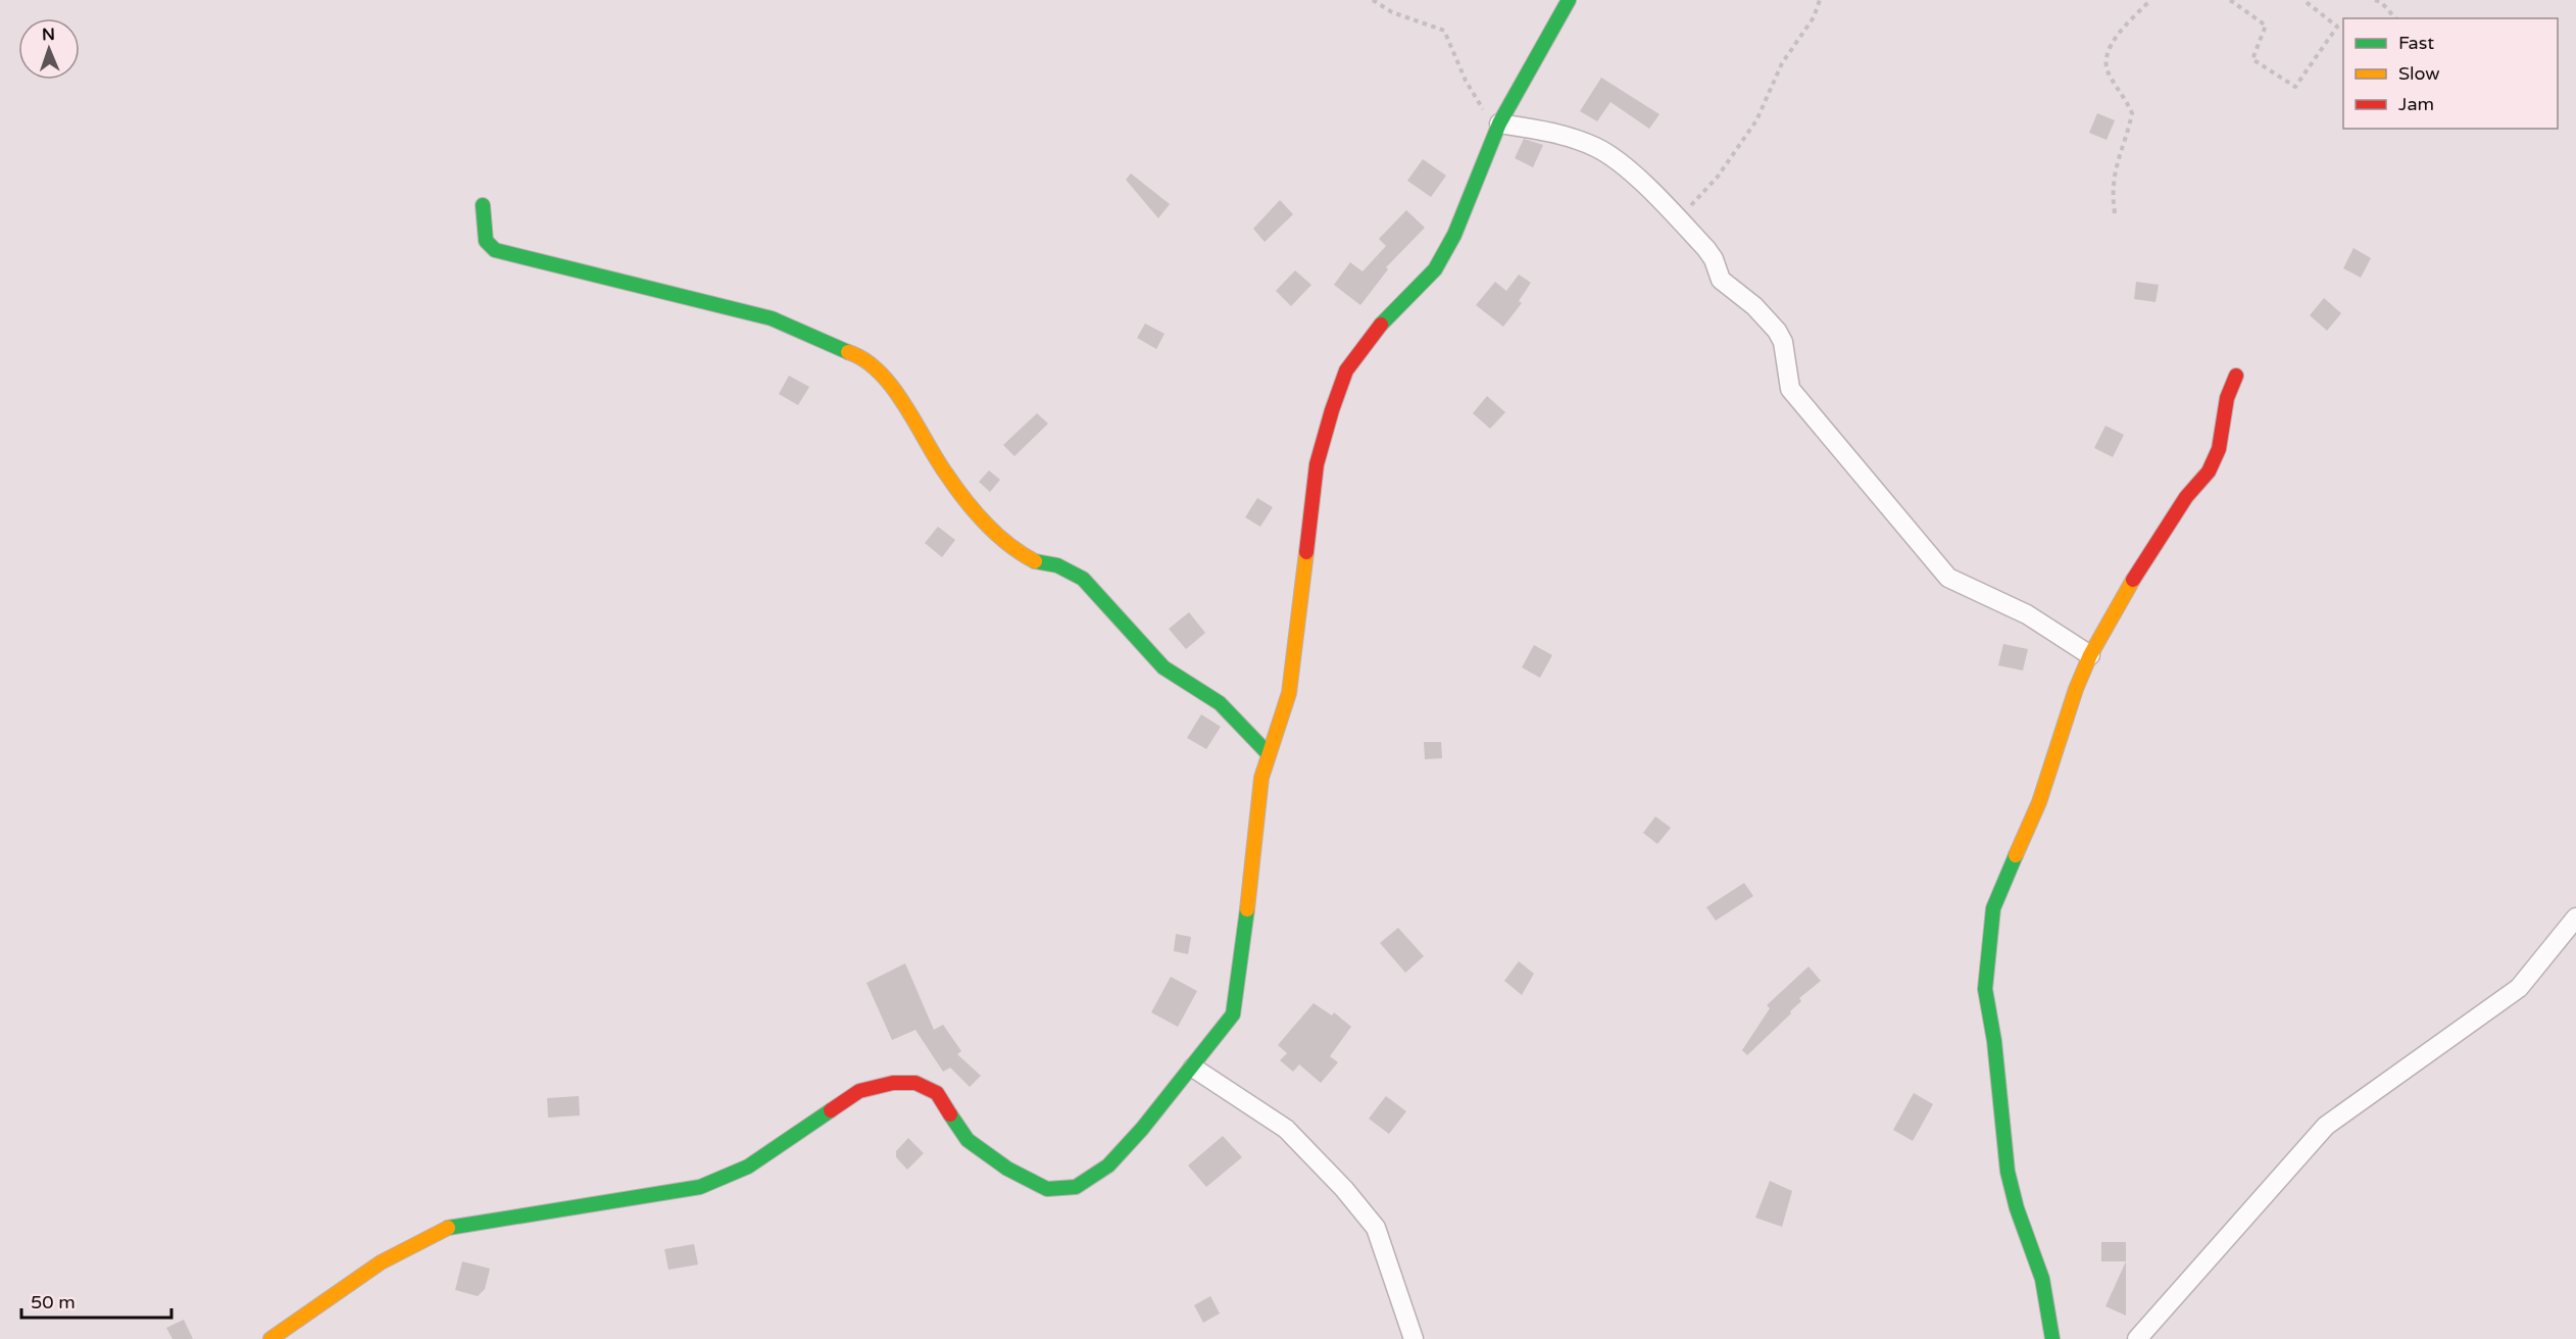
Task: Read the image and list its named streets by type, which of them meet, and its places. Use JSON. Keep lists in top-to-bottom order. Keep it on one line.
{"legend":["Fast","Slow","Jam"],"scale_bar":"50 m","north":"top"}
